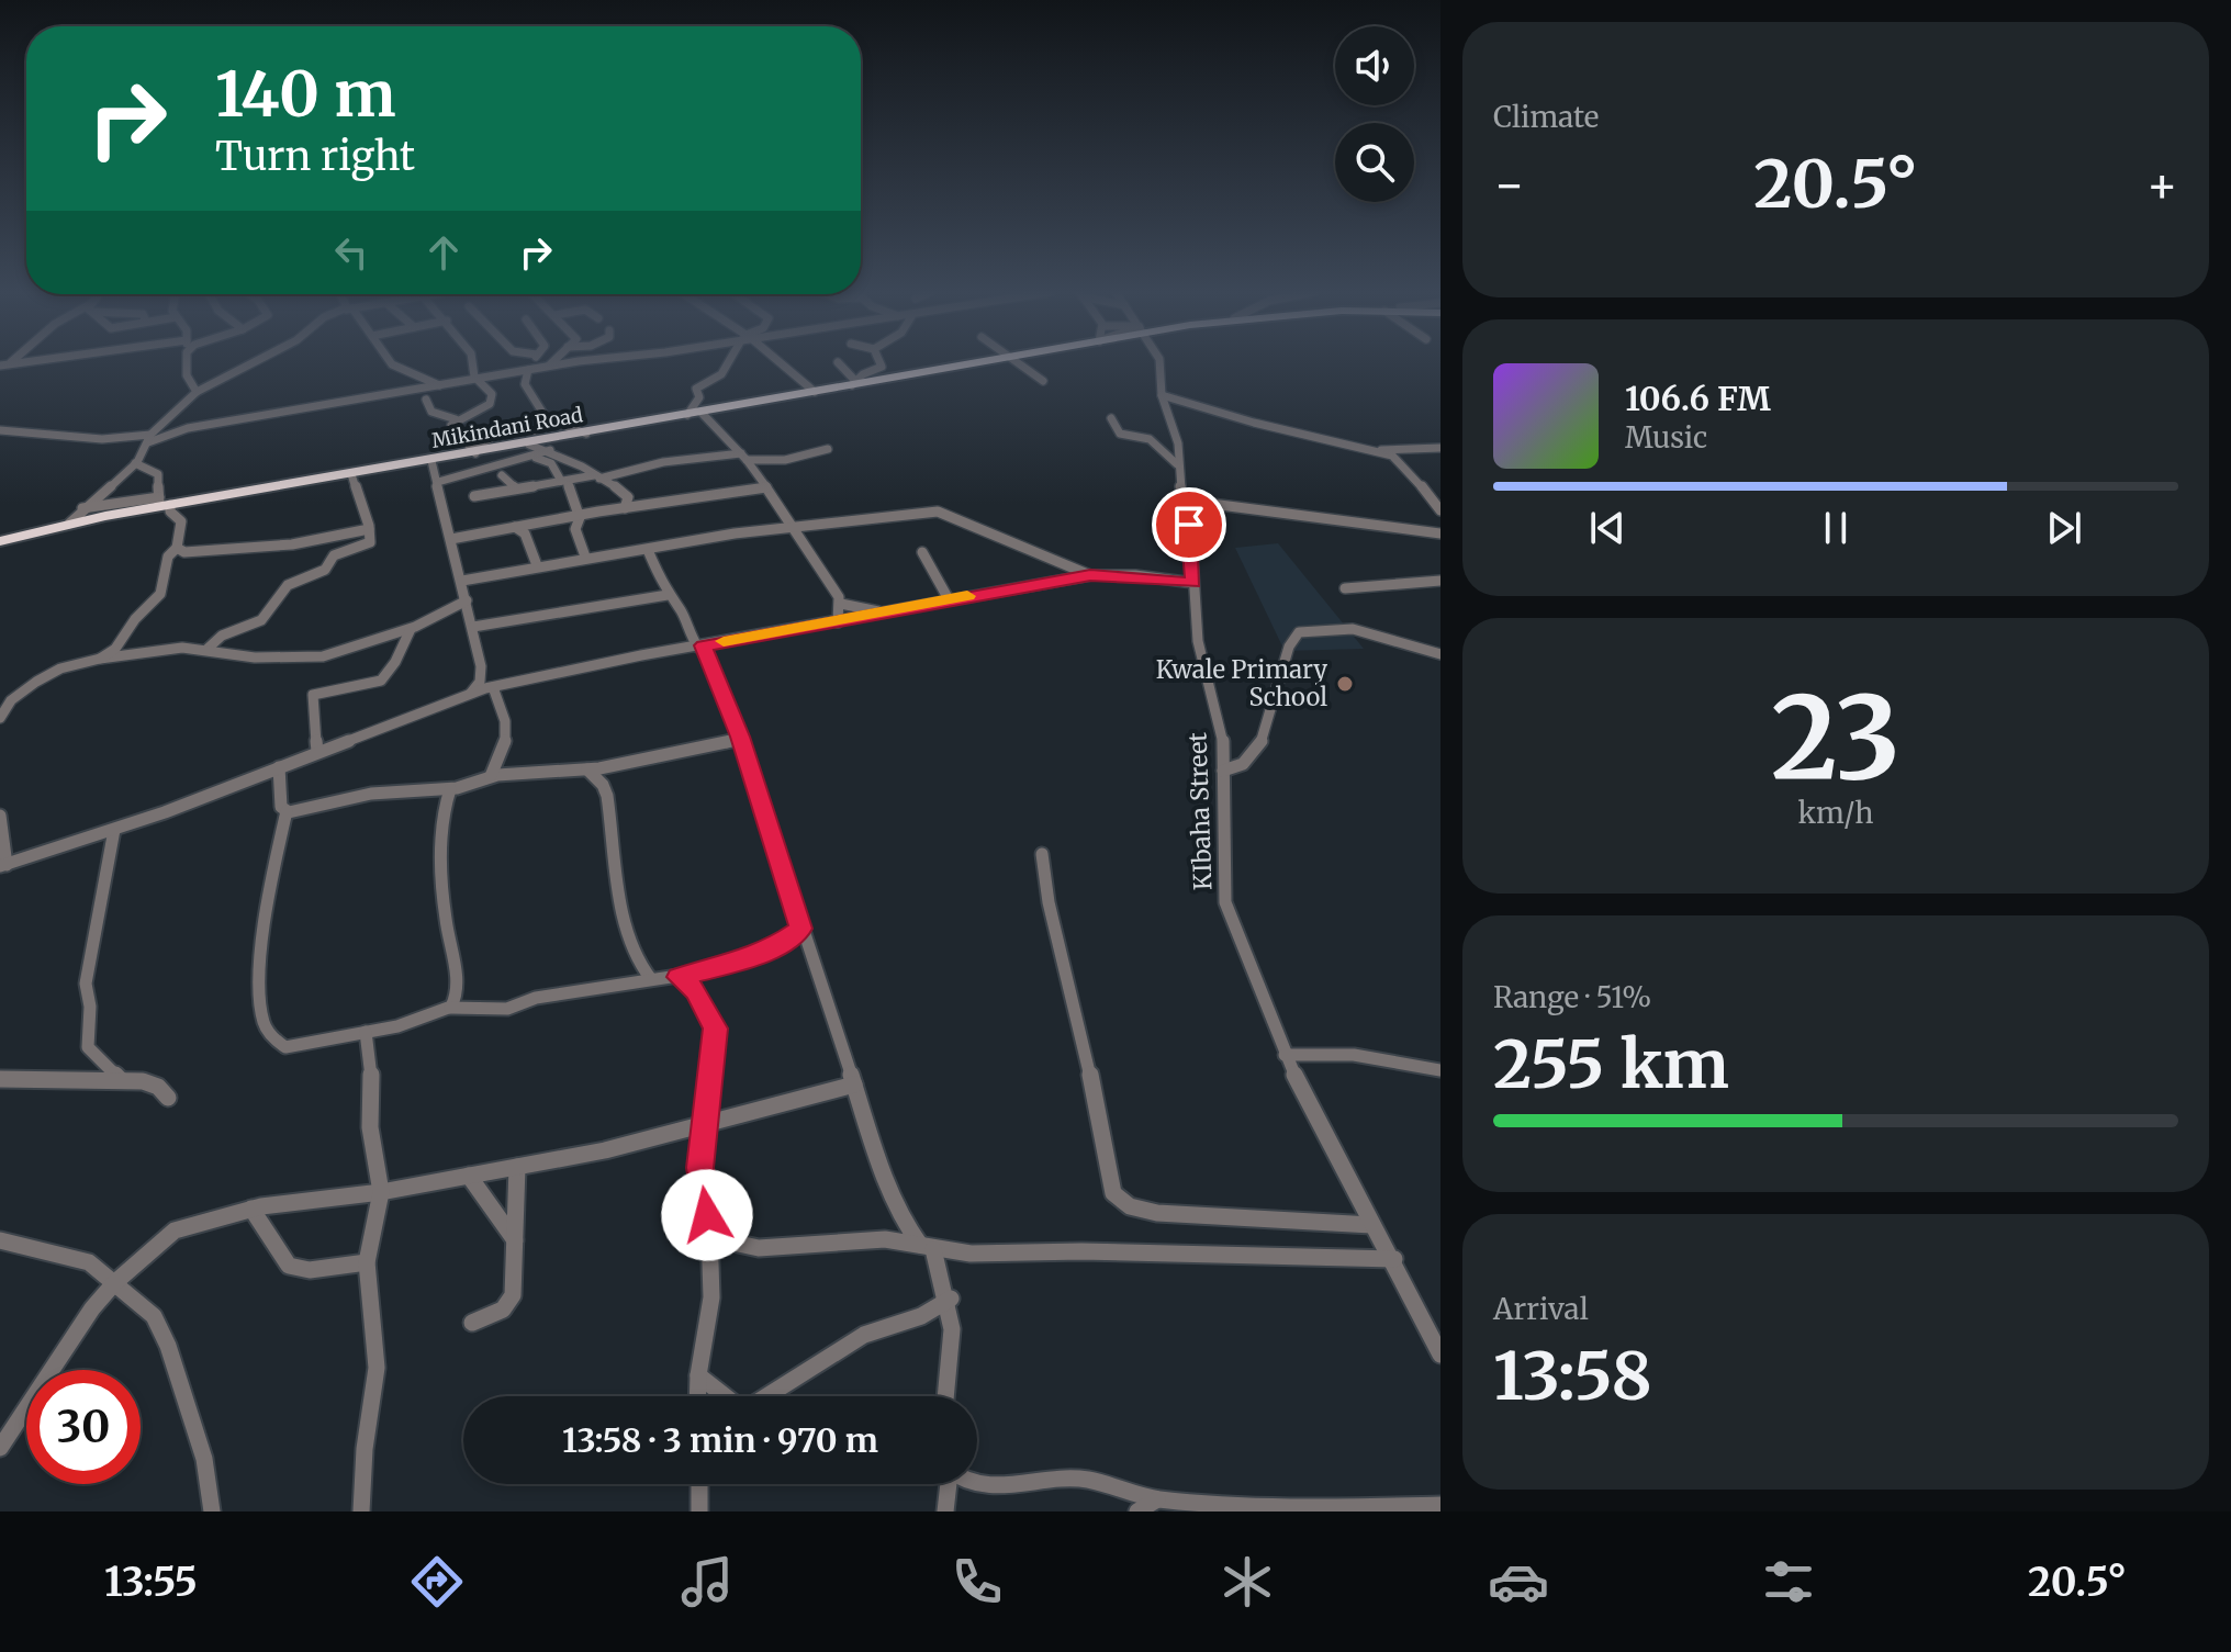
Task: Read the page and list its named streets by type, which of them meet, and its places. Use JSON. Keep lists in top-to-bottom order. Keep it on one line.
{"streets":{"highway":["Mikindani Road"],"street":["KIbaha Street"]},"places":["Kwale Primary School"],"page":{"tile":["Climate",["23","km/h"],["Range · 51%","255 km"],["Arrival","13:58"]],"turn":["140 m","Turn right"],"heat":["−","20.5°","+"],"song":["106.6 FM","Music"],"limit":"30","trip":"13:58 · 3 min · 970 m","tabs":["13:55","20.5°"]}}
